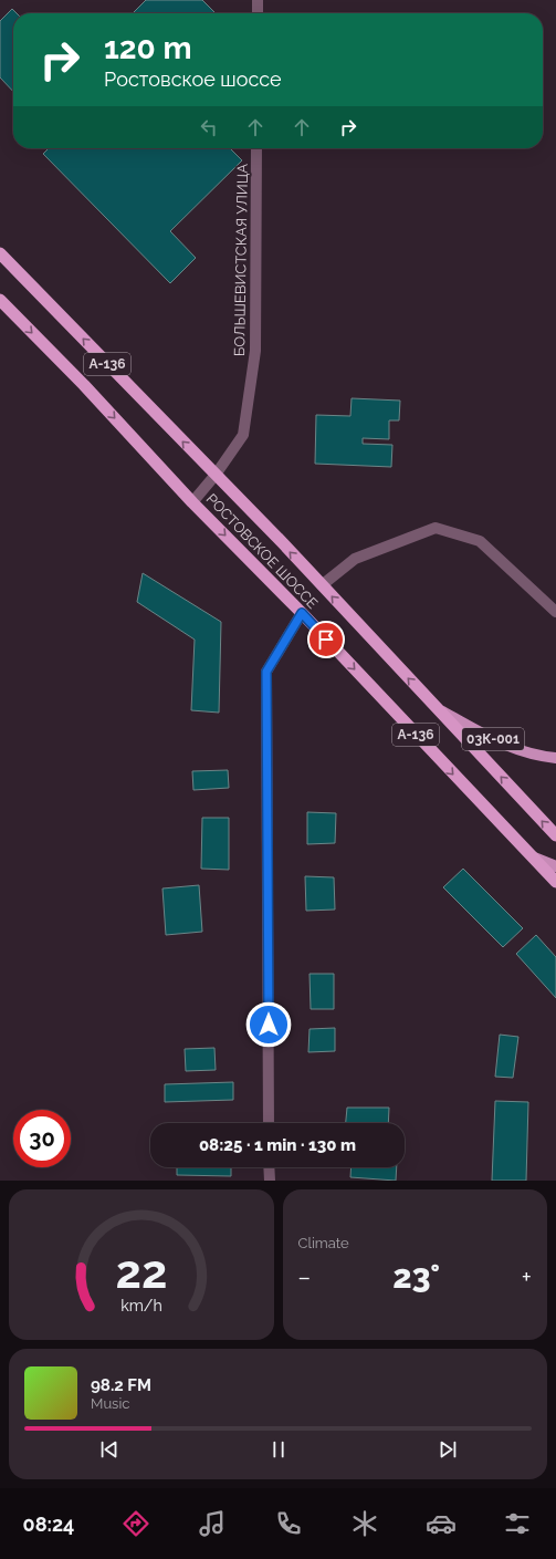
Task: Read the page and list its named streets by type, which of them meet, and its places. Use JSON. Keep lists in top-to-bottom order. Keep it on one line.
{"streets":{"highway":["А-136","РОСТОВСКОЕ ШОССЕ"],"main road":["03К-001"],"street":["БОЛЬШЕВИСТСКАЯ УЛИЦА"]},"crossings":[["БОЛЬШЕВИСТСКАЯ УЛИЦА","РОСТОВСКОЕ ШОССЕ"],["А-136","РОСТОВСКОЕ ШОССЕ"],["РОСТОВСКОЕ ШОССЕ","03К-001"]],"page":{"turn":["120 m","Ростовское шоссе"],"limit":"30","trip":"08:25 · 1 min · 130 m","tile":"Climate","heat":["−","23°","+"],"song":["98.2 FM","Music"],"tabs":"08:24","gauge":["22","km/h"]}}
